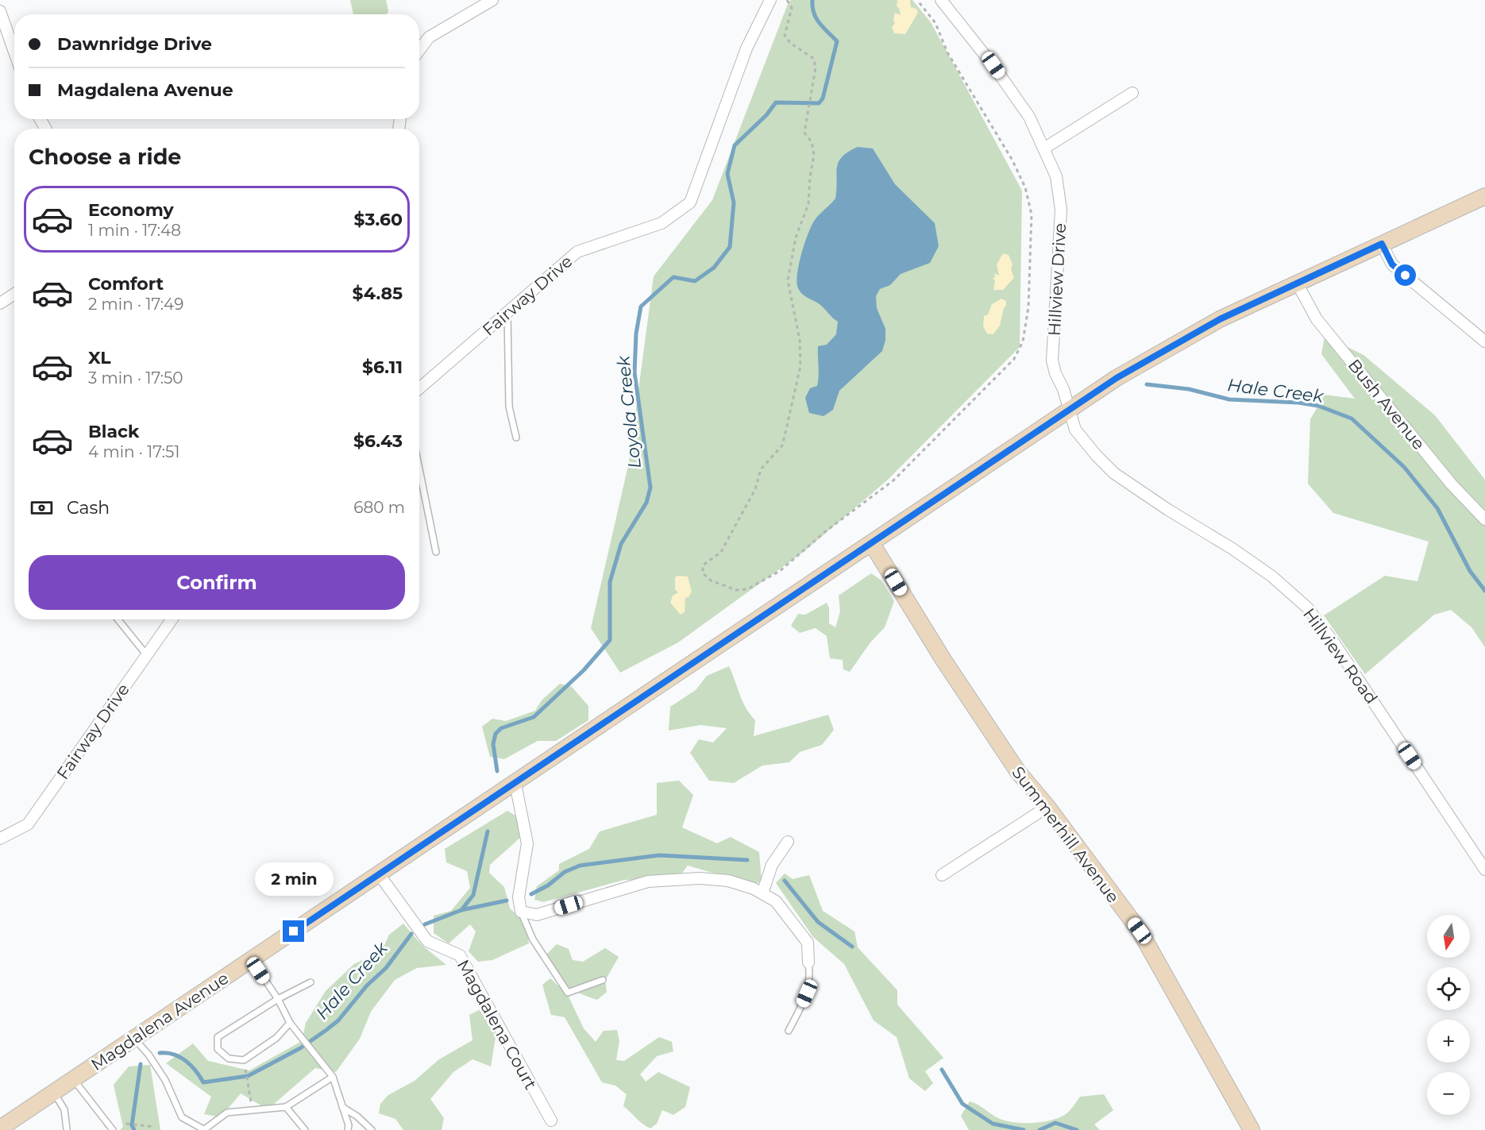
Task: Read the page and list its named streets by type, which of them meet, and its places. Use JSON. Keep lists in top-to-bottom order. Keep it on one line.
{"streets":{"main road":["Summerhill Avenue","Magdalena Avenue"],"street":["Hillview Drive","Fairway Drive","Bush Avenue","Hillview Road","Magdalena Court"]},"crossings":[["Hillview Drive","Hillview Road"],["Hillview Drive","Magdalena Avenue"],["Bush Avenue","Magdalena Avenue"],["Hillview Road","Magdalena Avenue"],["Summerhill Avenue","Magdalena Avenue"],["Magdalena Avenue","Magdalena Court"]],"water":["Hale Creek","Loyola Creek"],"north":"bottom","page":{"banner":["Dawnridge Drive","Magdalena Avenue"],"heading":"Choose a ride","list":[{"name":"Economy","note":"1 min · 17:48","value":"$3.60"},{"name":"Comfort","note":"2 min · 17:49","value":"$4.85"},{"name":"XL","note":"3 min · 17:50","value":"$6.11"},{"name":"Black","note":"4 min · 17:51","value":"$6.43"}],"pay":["Cash","680 m"],"buttons":"Confirm","bubble":"2 min","map_buttons":["+","−"]}}
